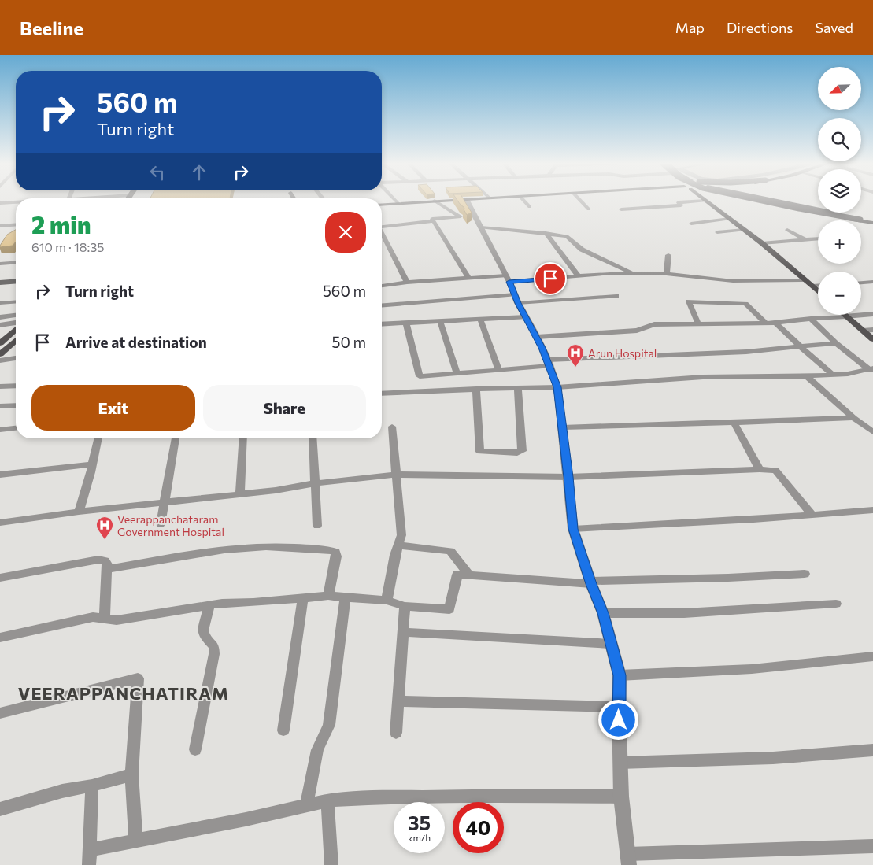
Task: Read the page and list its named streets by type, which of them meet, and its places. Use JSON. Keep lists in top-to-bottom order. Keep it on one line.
{"districts":["VEERAPPANCHATIRAM"],"places":{"hospital":["Arun Hospital","Veerappanchataram Government Hospital"]},"north":"bottom left","page":{"header":"Beeline","nav":["Map","Directions","Saved"],"map_buttons":["+","−"],"turn":["560 m","Turn right"],"heading":["2 min","610 m · 18:35"],"list":[{"name":"Turn right","value":"560 m"},{"name":"Arrive at destination","value":"50 m"}],"buttons":["Exit","Share"],"speed":"35 km/h","limit":"40"}}
